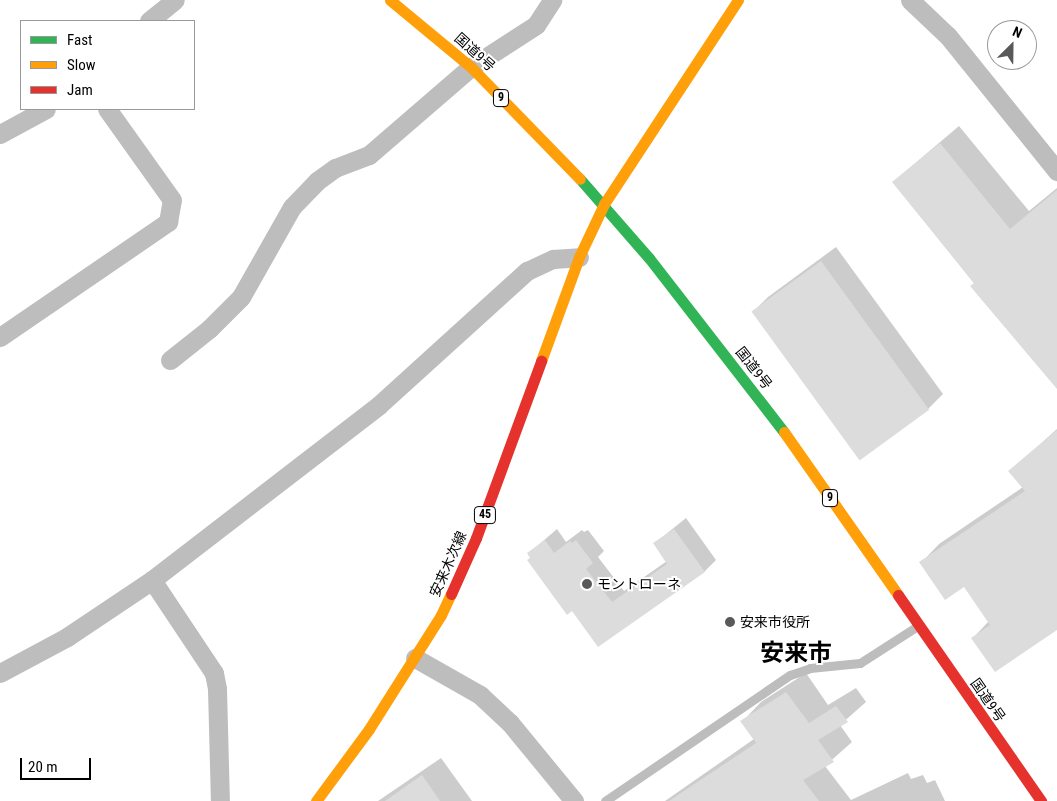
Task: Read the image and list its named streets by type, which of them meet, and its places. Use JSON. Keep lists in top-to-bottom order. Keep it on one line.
{"streets":{"main road":["国道9号","9","45","安来木次線"]},"crossings":[["国道9号","安来木次線"]],"districts":["安来市"],"places":["モントローネ","安来市役所"],"legend":["Fast","Slow","Jam"],"scale_bar":"20 m","north":"top right"}
